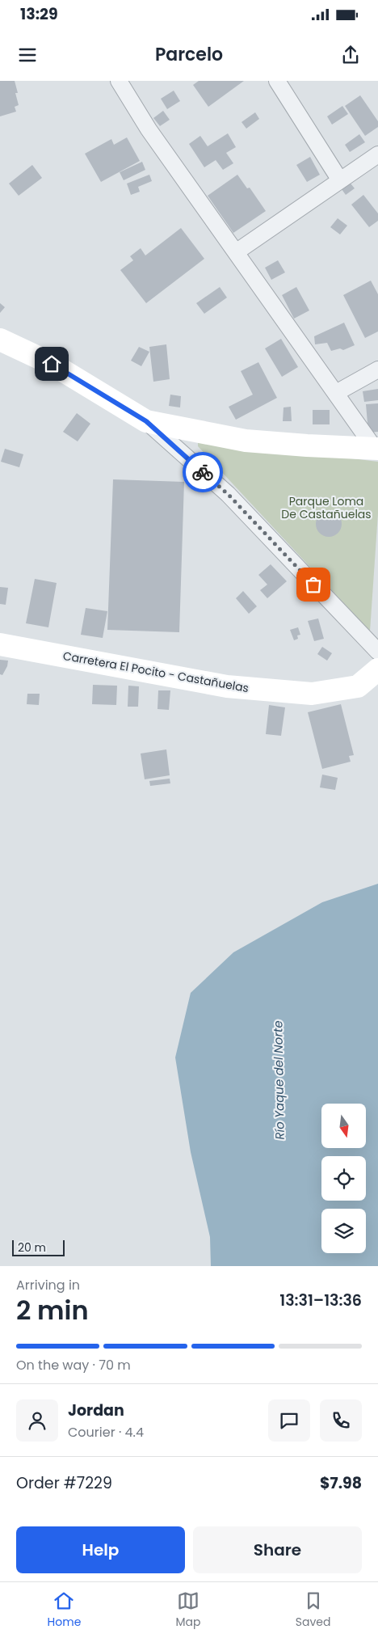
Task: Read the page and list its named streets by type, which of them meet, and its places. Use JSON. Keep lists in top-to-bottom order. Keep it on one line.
{"streets":{"main road":["Carretera El Pocito - Castañuelas"]},"water":["Río Yaque del Norte"],"parks":["Parque Loma De Castañuelas"],"scale_bar":"20 m","north":"bottom","page":{"status":"13:29","header":"Parcelo","scale":"20 m","heading":["2 min","Arriving in","13:31–13:36"],"panel":["Jordan","Courier · 4.4","Order #7229","$7.98"],"bar":"On the way · 70 m","buttons":["Help","Share"],"tabs":["Home","Map","Saved"]}}
